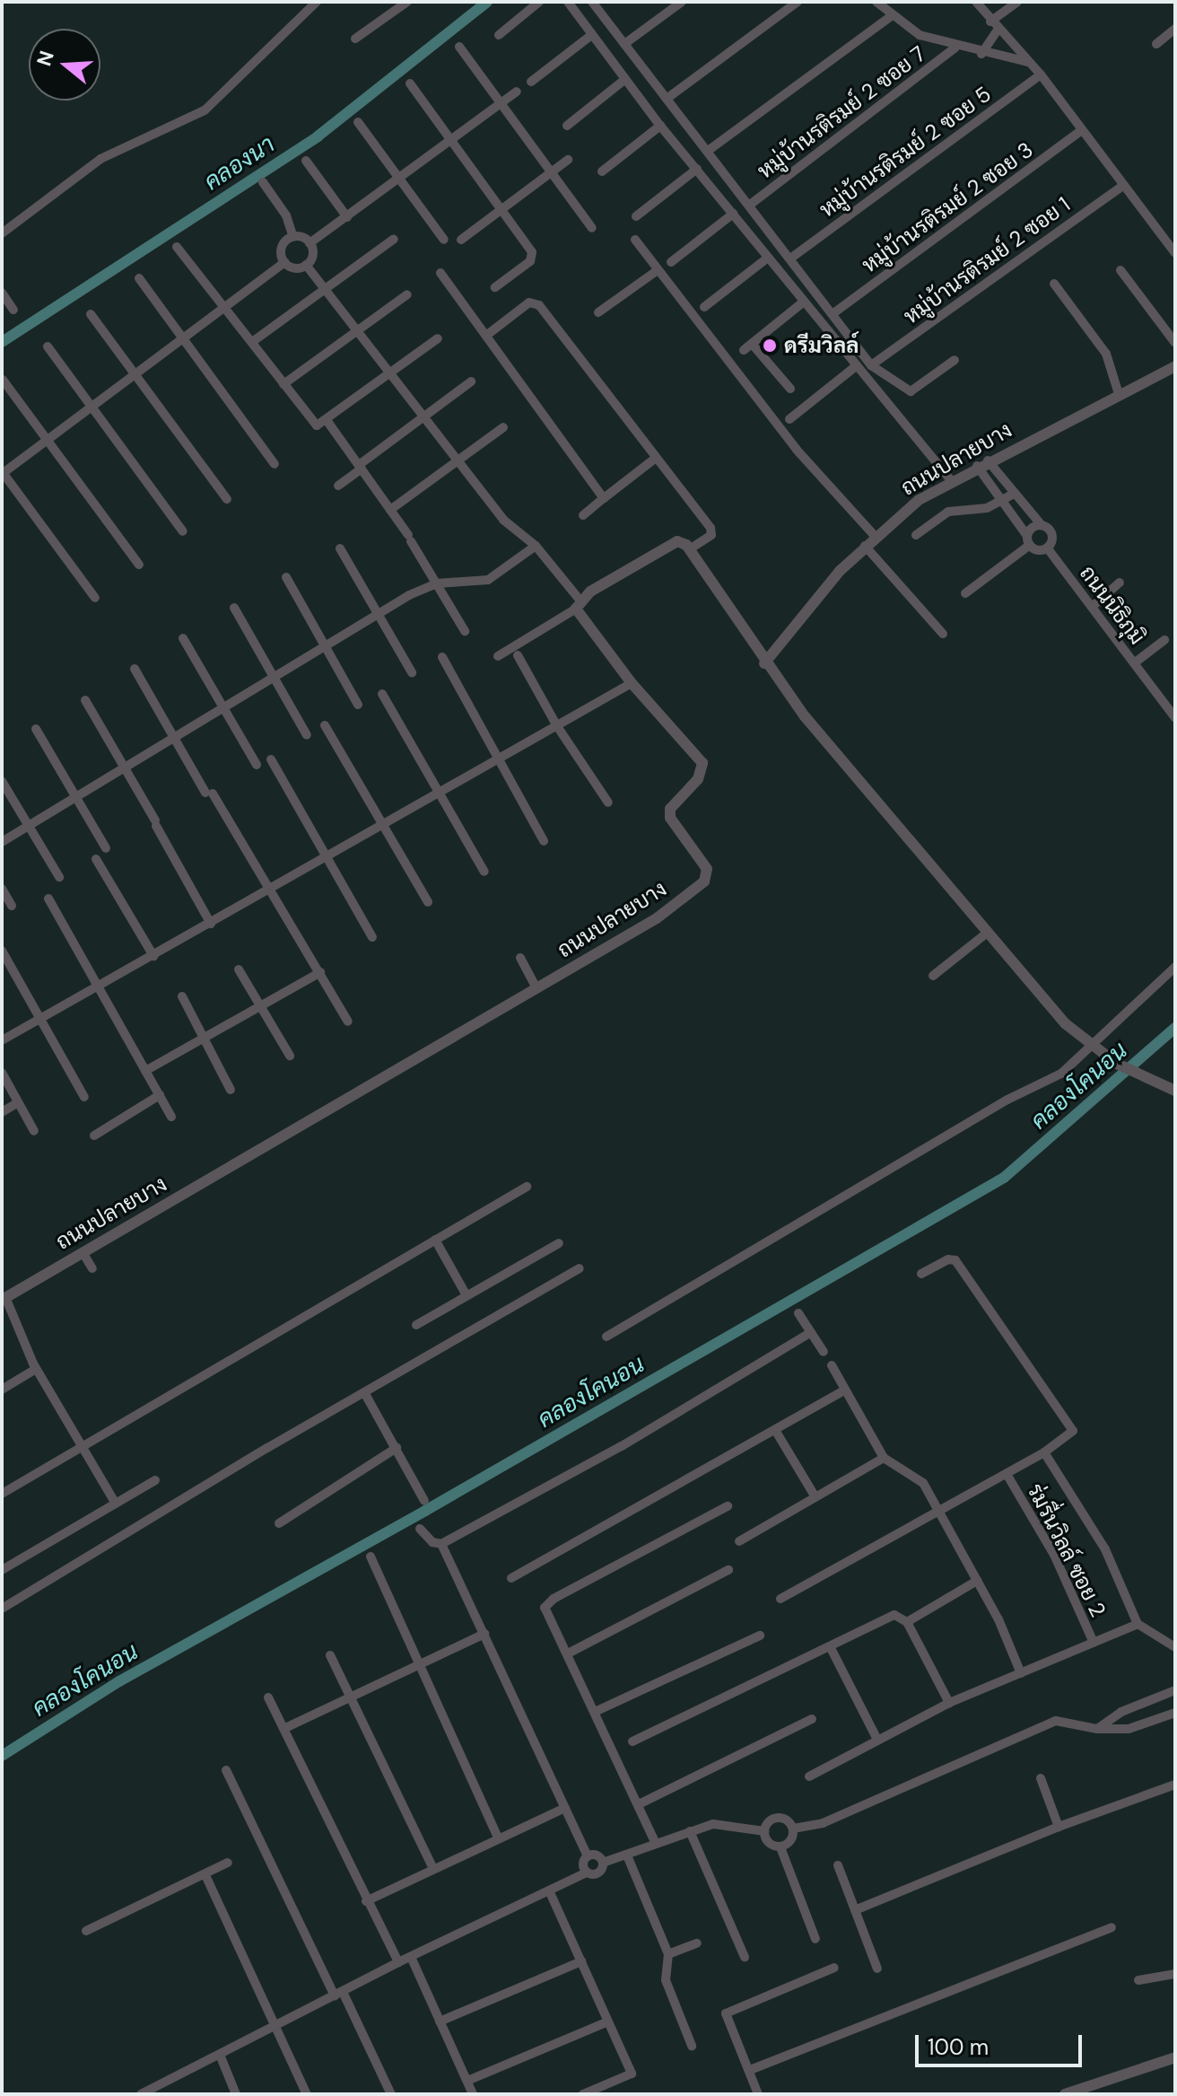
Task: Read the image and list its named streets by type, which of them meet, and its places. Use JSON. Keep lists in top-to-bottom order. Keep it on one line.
{"streets":{"street":["หมู่บ้านรติรมย์ 2 ซอย 7","หมู่บ้านรติรมย์ 2 ซอย 5","หมู่บ้านรติรมย์ 2 ซอย 3","หมู่บ้านรติรมย์ 2 ซอย 1","ถนนปลายบาง","ถนนนิธิภุมิ","ร่มรื่นวิลล์ ซอย 2"]},"water":["คลองนา","คลองโคนอน"],"places":["ดรีมวิลล์"],"scale_bar":"100 m","north":"left"}
